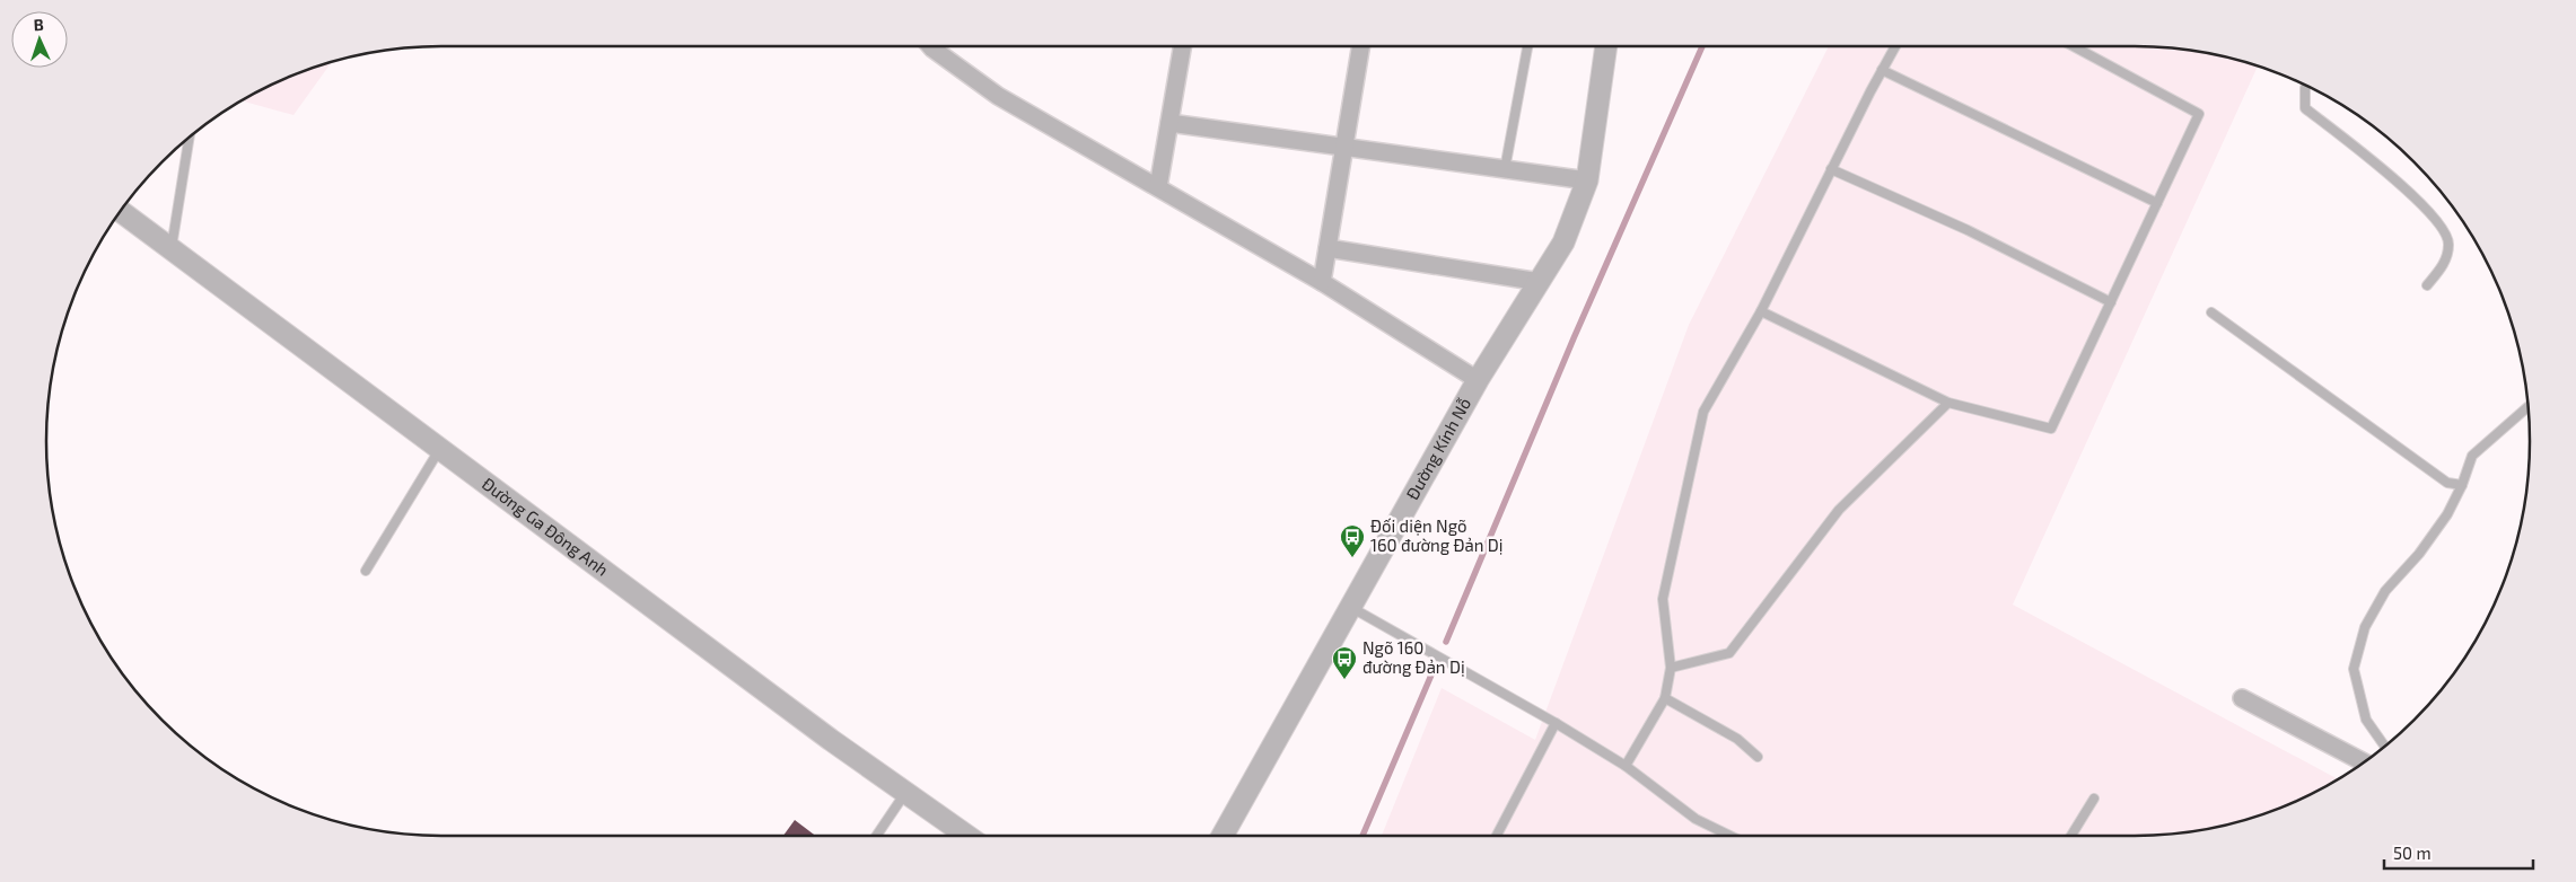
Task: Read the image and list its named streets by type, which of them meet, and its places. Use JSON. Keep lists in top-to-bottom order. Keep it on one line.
{"streets":{"street":["Đường Kính Nỗ","Đường Ga Đông Anh"]},"places":{"bus stop":["Đối diện Ngõ 160 đường Đản Dị","Ngõ 160 đường Đản Dị"]},"scale_bar":"50 m","north":"top"}
